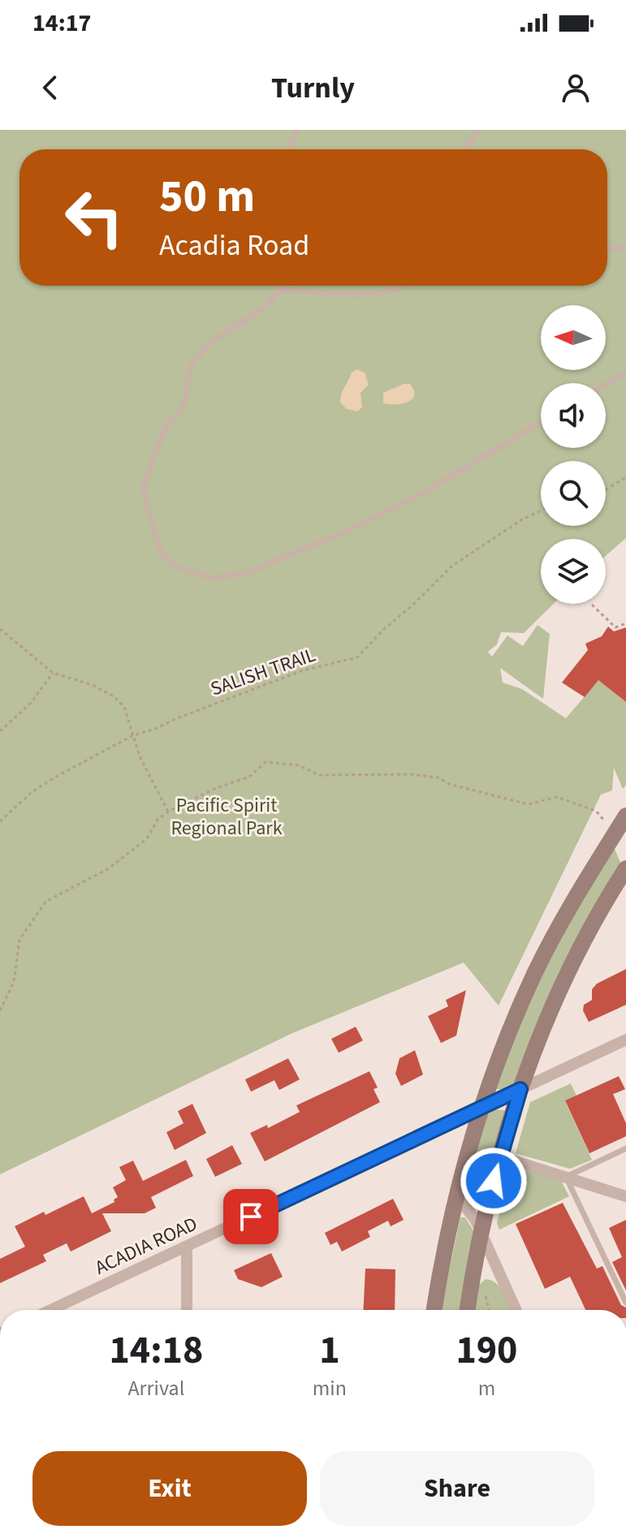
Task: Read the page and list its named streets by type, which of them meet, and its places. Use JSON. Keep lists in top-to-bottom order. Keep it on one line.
{"streets":{"street":["ACADIA ROAD"],"path":["SALISH TRAIL"]},"parks":["Pacific Spirit Regional Park"],"north":"left","page":{"status":"14:17","header":"Turnly","turn":["50 m","Acadia Road"],"eta":["14:18","Arrival","1","min","190","m"],"buttons":["Exit","Share"]}}
